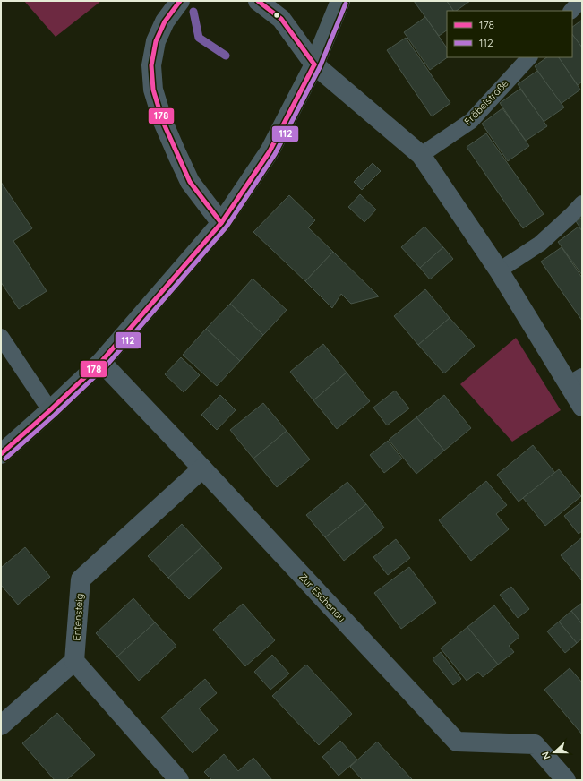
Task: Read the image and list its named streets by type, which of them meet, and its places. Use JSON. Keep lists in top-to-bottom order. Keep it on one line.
{"streets":{"street":["Zur Eschenau","Entensteig"],"lane":["Fröbelstraße"]},"crossings":[["Zur Eschenau","Entensteig"]],"lines":["transit line 178","transit line 112"],"legend":["178","112"],"north":"left"}
